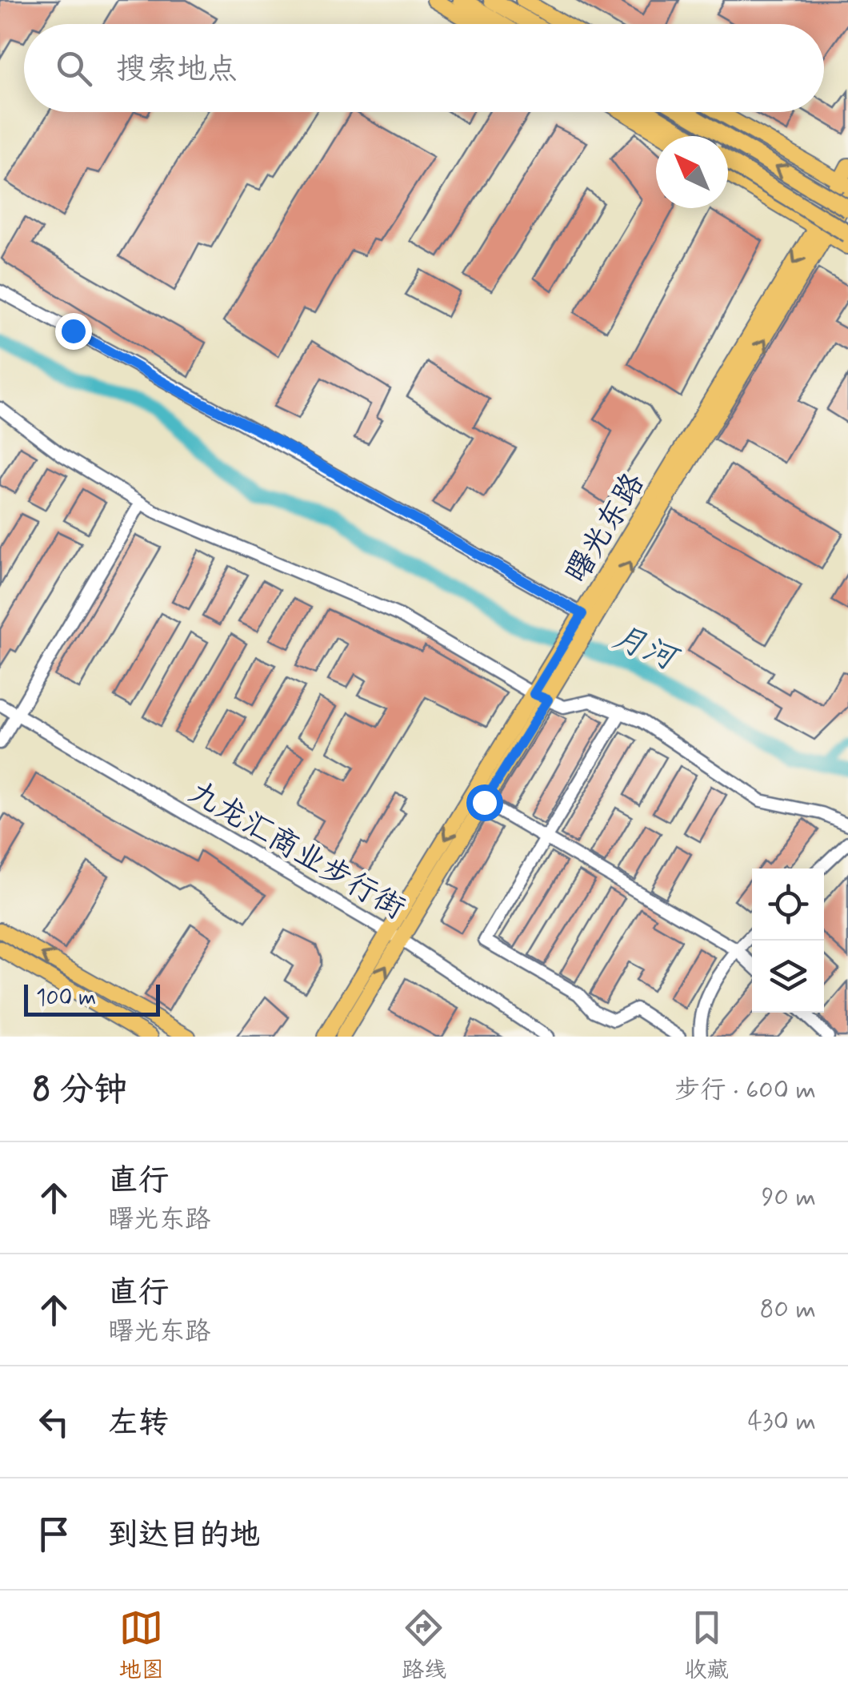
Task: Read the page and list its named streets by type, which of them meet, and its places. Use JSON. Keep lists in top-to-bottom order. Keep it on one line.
{"streets":{"main road":["曙光东路"],"street":["九龙汇商业步行街"]},"crossings":[["曙光东路","九龙汇商业步行街"]],"water":["月河"],"scale_bar":"100 m","north":"top left","page":{"search":"搜索地点","scale":"100 m","heading":["8 分钟","步行 · 600 m"],"list":[["直行","曙光东路","90 m"],["直行","曙光东路","80 m"],["左转","430 m"],"到达目的地"],"nav":["地图","路线","收藏"]}}
